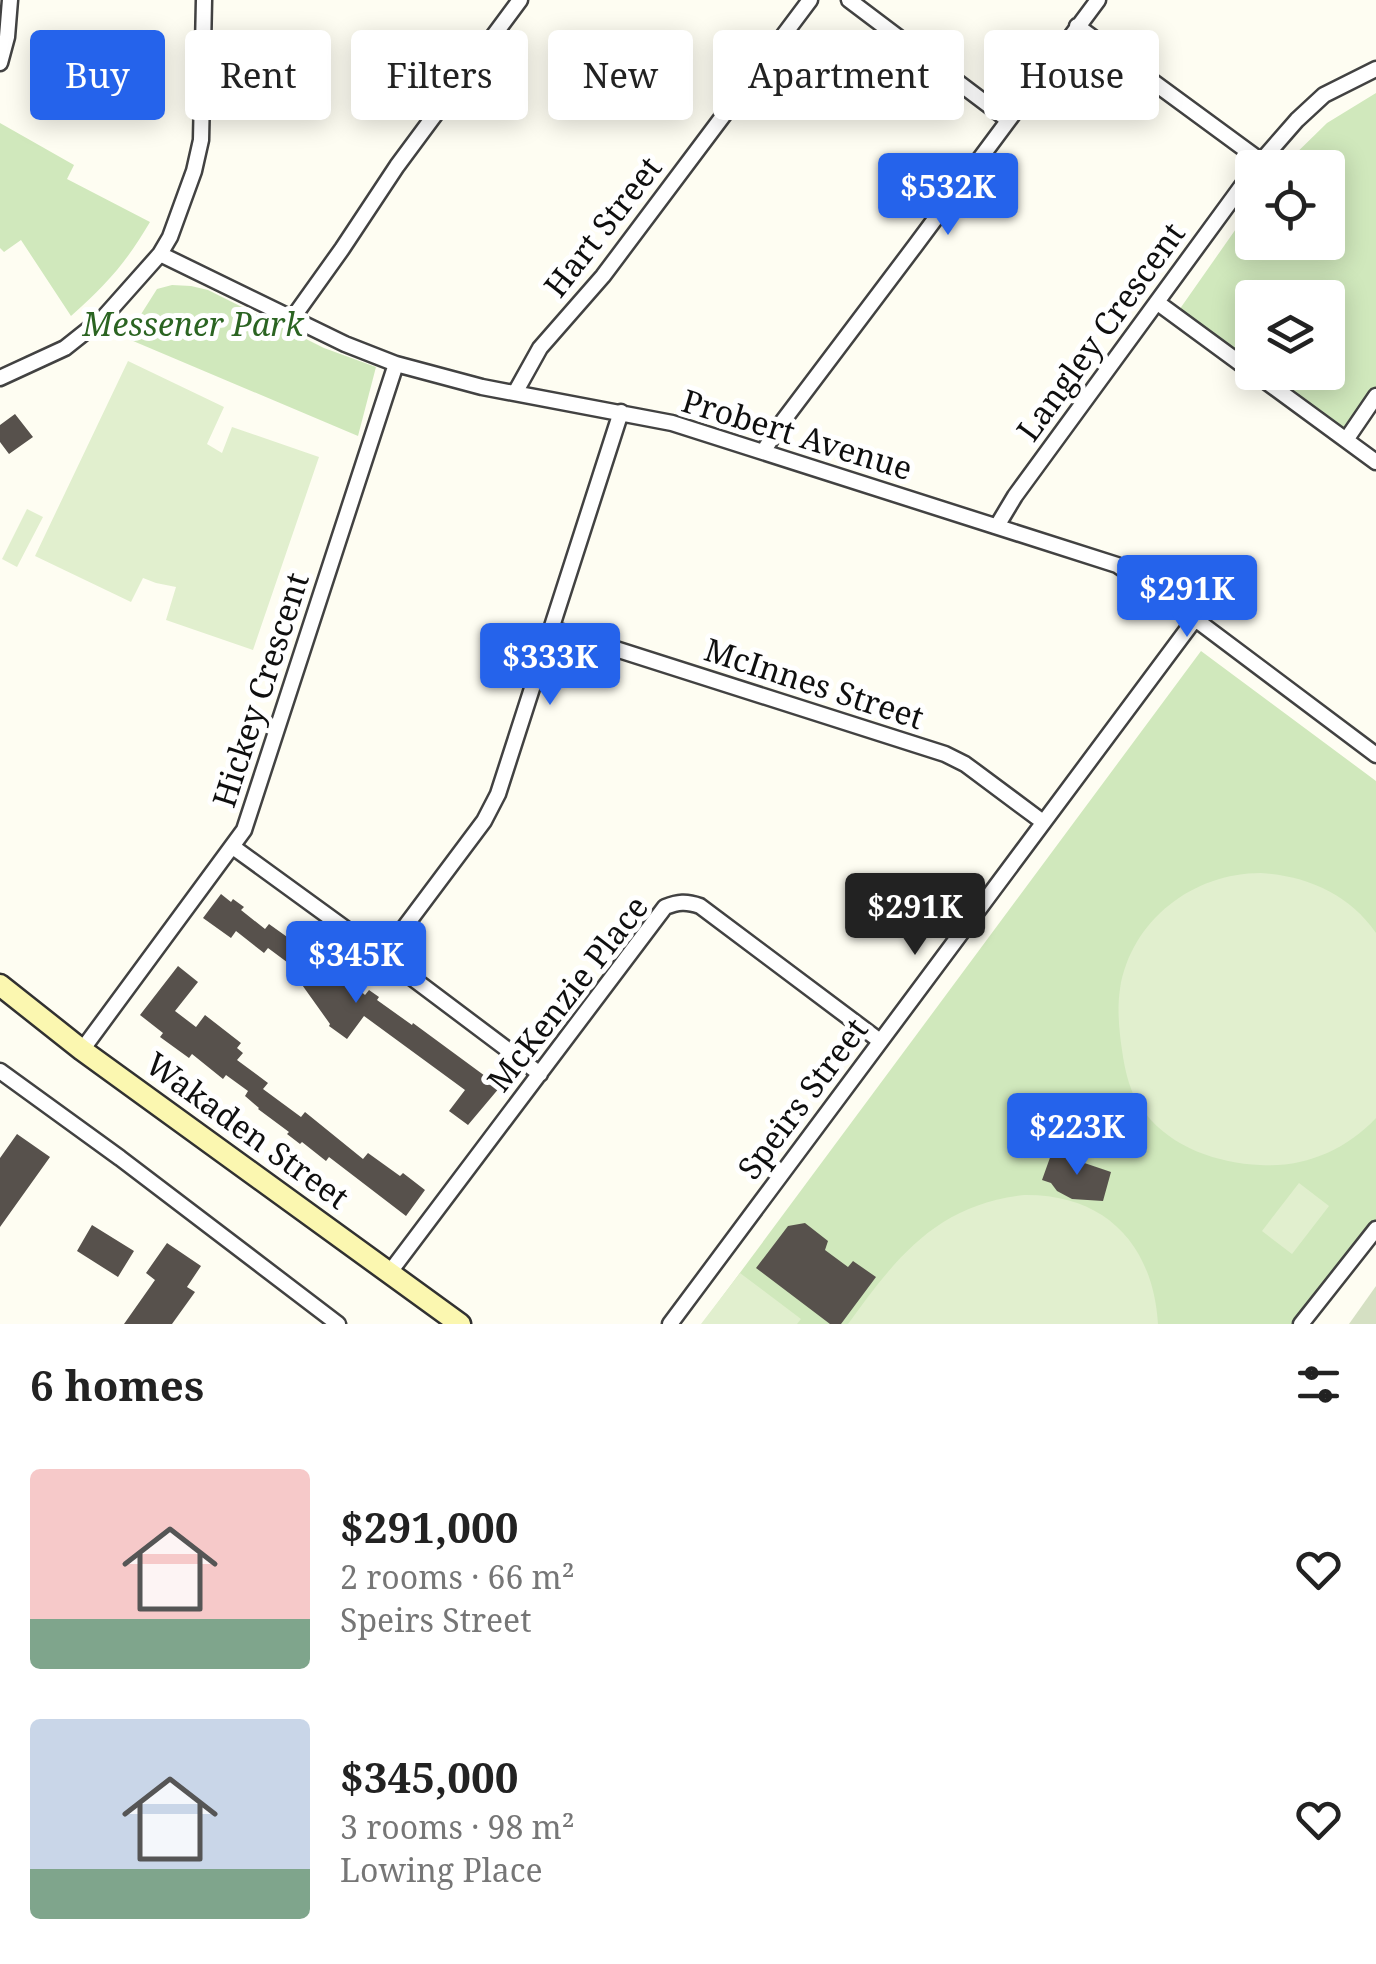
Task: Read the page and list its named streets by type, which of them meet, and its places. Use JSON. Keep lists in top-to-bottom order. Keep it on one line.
{"streets":{"main road":["Wakaden Street"],"street":["Hart Street","Langley Crescent","Probert Avenue","McInnes Street","Hickey Crescent","McKenzie Place","Speirs Street"]},"crossings":[["Hart Street","Probert Avenue"],["Langley Crescent","Probert Avenue"],["Probert Avenue","Hickey Crescent"],["Probert Avenue","Speirs Street"],["McInnes Street","Speirs Street"],["Hickey Crescent","Wakaden Street"],["McKenzie Place","Speirs Street"],["McKenzie Place","Wakaden Street"]],"parks":["Messener Park"],"page":{"chip":["Buy","Rent","Filters","New","Apartment","House"],"price":["$532K","$291K","$333K","$291K","$345K","$223K"],"heading":"6 homes","list":[{"name":"$291,000","note":"2 rooms · 66 m² · Speirs Street"},{"name":"$345,000","note":"3 rooms · 98 m² · Lowing Place"}]}}
